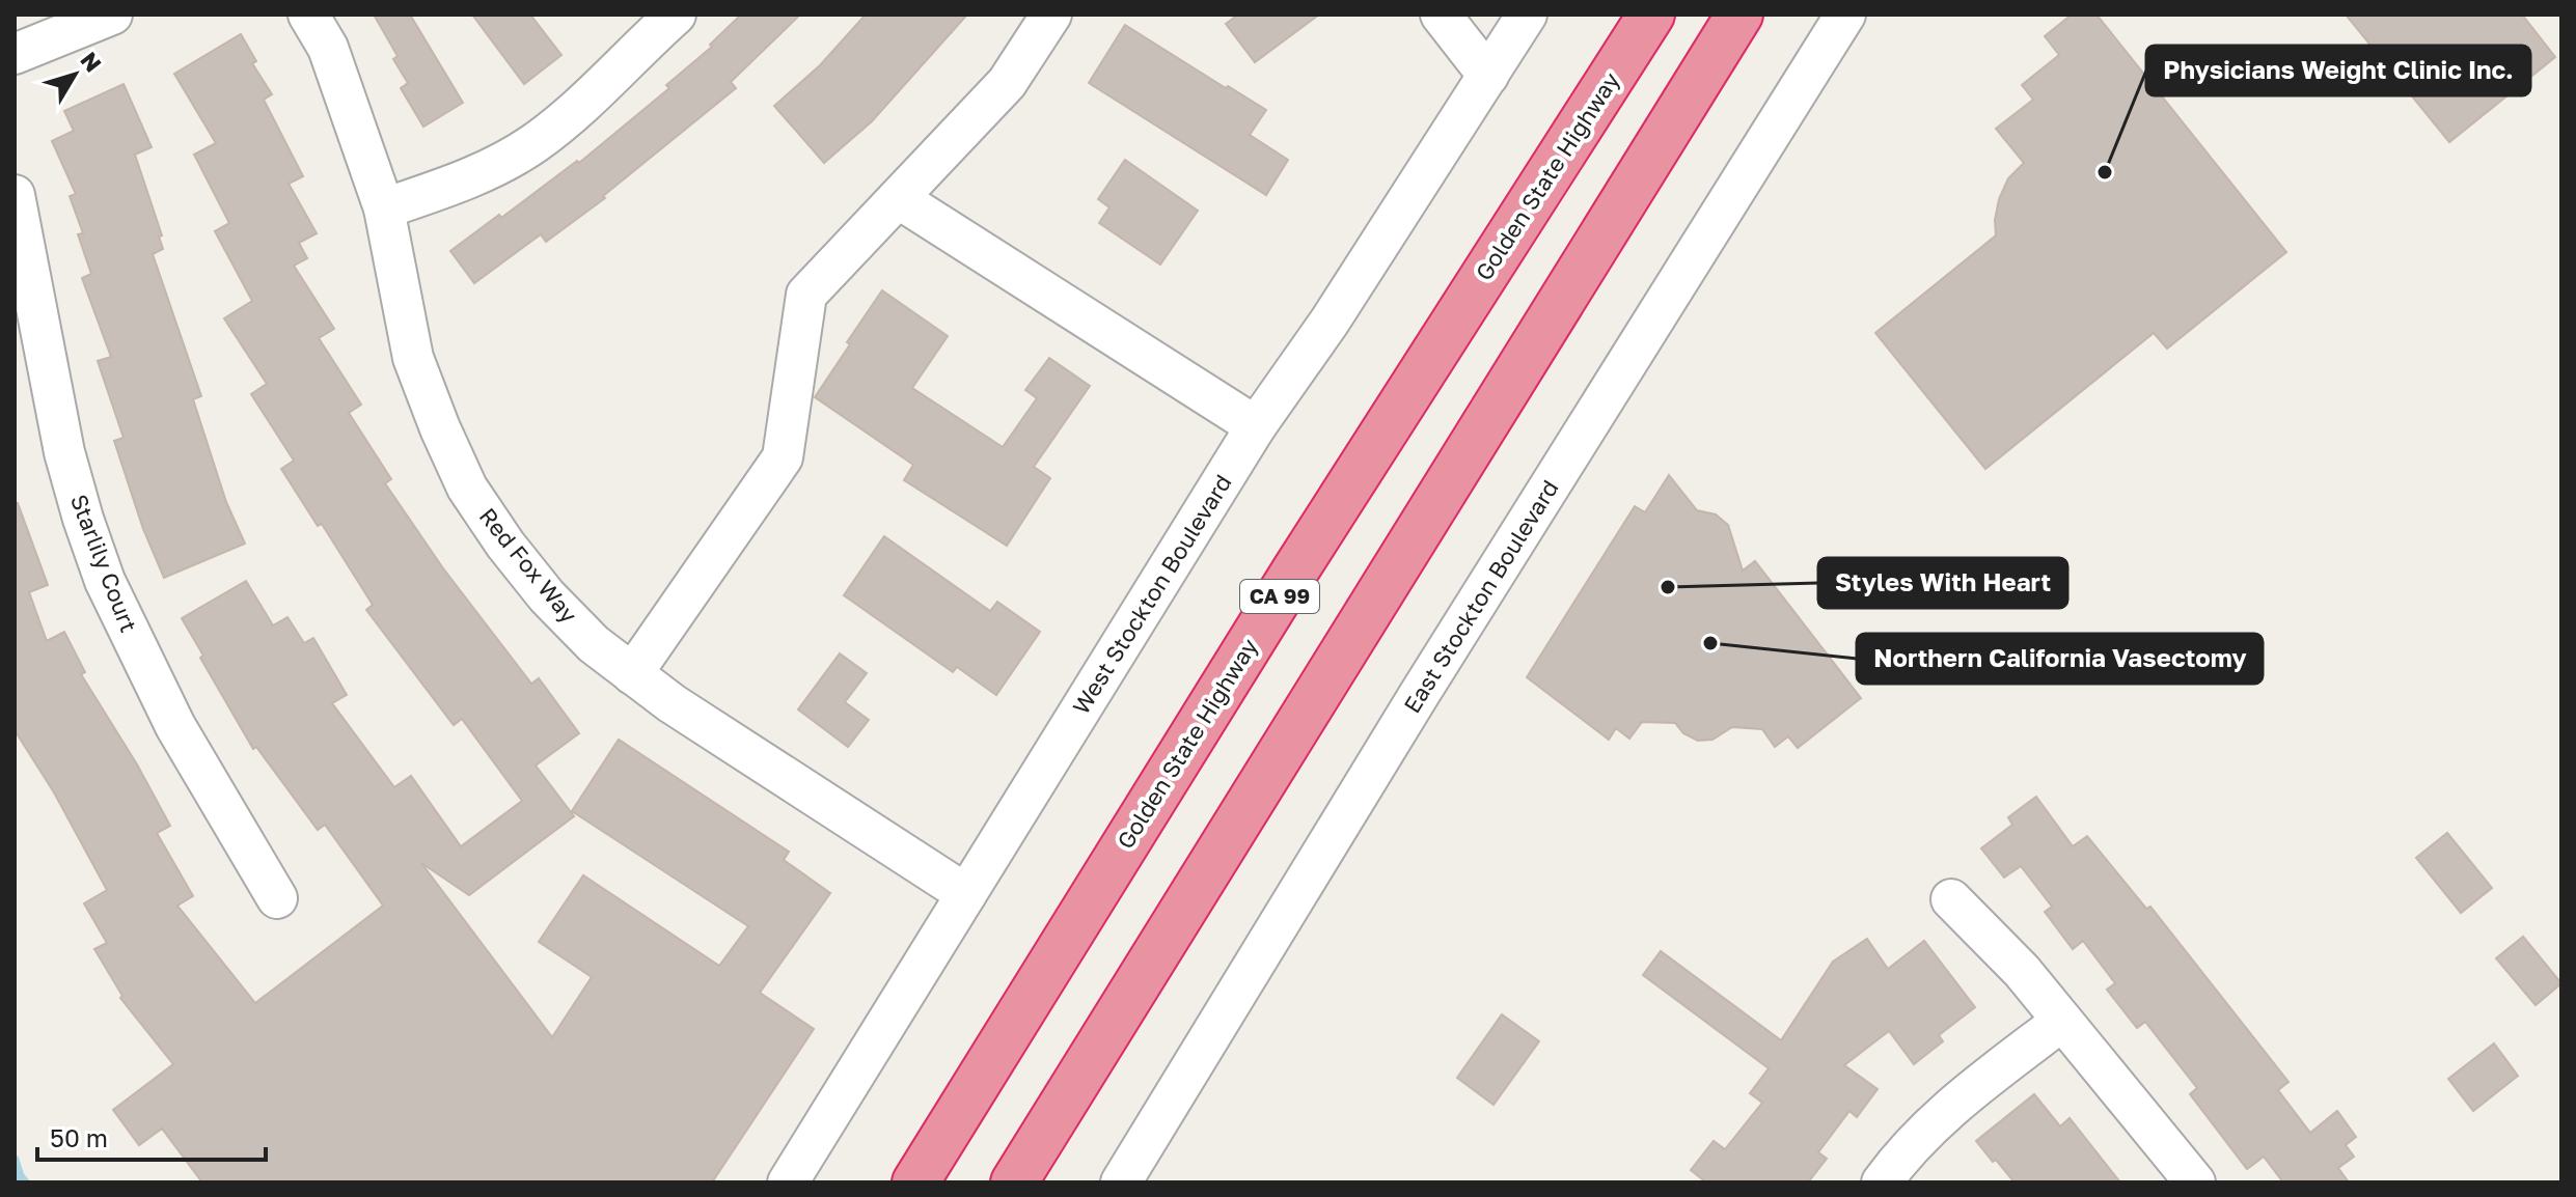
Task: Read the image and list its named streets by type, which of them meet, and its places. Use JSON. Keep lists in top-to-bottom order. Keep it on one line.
{"streets":{"highway":["Golden State Highway","CA 99"],"street":["Starlily Court","Red Fox Way","West Stockton Boulevard","East Stockton Boulevard"]},"crossings":[["Red Fox Way","West Stockton Boulevard"]],"places":["Physicians Weight Clinic Inc.","Styles With Heart","Northern California Vasectomy"],"scale_bar":"50 m","north":"top right"}
